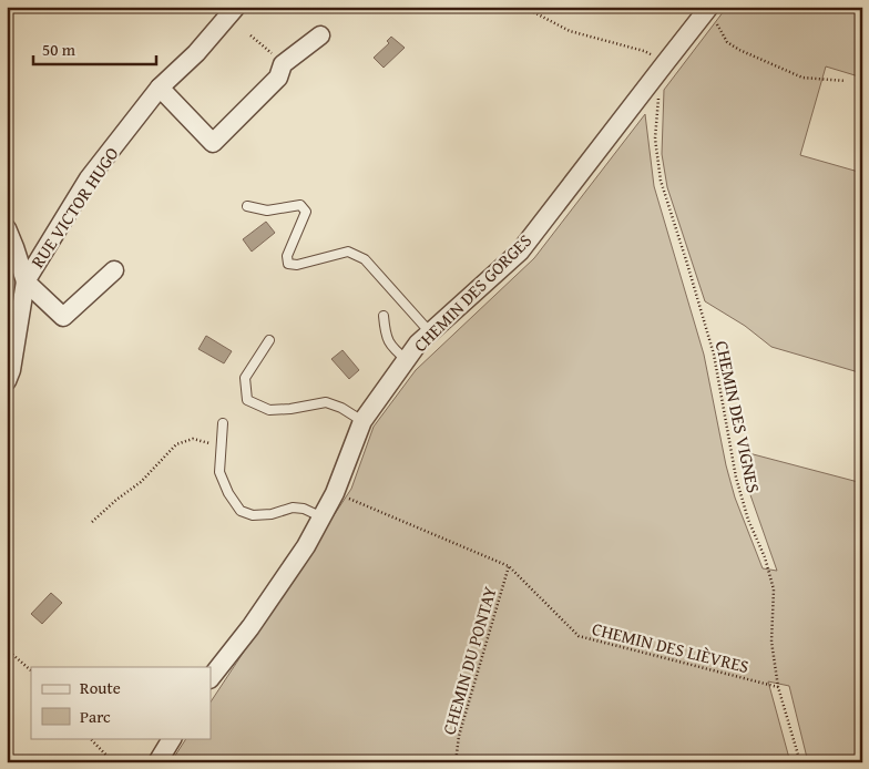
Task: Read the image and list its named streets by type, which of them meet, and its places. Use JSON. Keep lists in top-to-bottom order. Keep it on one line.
{"streets":{"street":["RUE VICTOR HUGO","CHEMIN DES GORGES"],"path":["CHEMIN DES VIGNES","CHEMIN DES LIÈVRES","CHEMIN DU PONTAY"]},"crossings":[["CHEMIN DES GORGES","CHEMIN DES VIGNES"],["CHEMIN DES GORGES","CHEMIN DES LIÈVRES"],["CHEMIN DES VIGNES","CHEMIN DES LIÈVRES"],["CHEMIN DES LIÈVRES","CHEMIN DU PONTAY"]],"legend":["Route","Parc"],"scale_bar":"50 m"}
